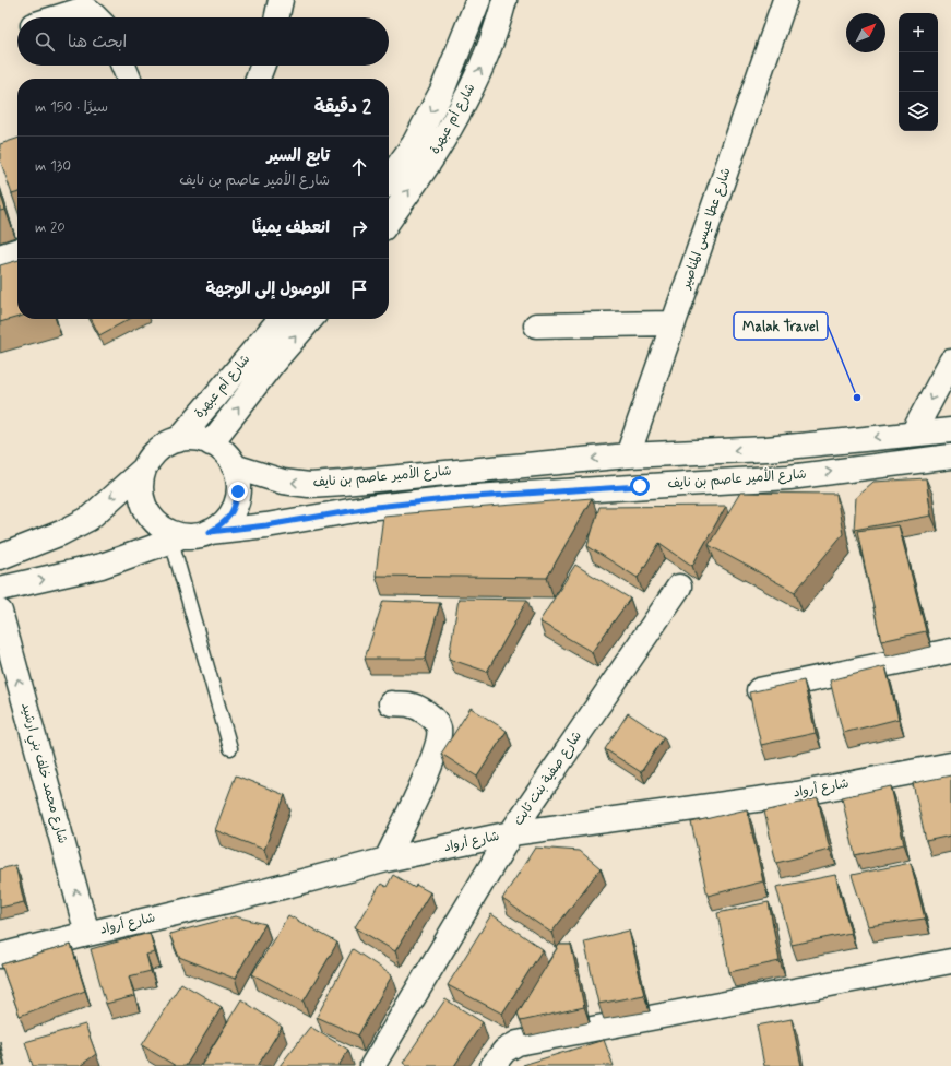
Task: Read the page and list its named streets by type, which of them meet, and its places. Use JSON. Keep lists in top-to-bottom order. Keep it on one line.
{"streets":{"street":["شارع أم عبهرة","شارع عطا عيسى المناصير","شارع الأمير عاصم بن نايف","شارع محمد خلف بني ارشيد","شارع صفية بنت ثابت","شارع أرواد"]},"crossings":[["شارع أم عبهرة","شارع الأمير عاصم بن نايف"],["شارع عطا عيسى المناصير","شارع الأمير عاصم بن نايف"],["شارع محمد خلف بني ارشيد","شارع أرواد"],["شارع صفية بنت ثابت","شارع أرواد"]],"one_way":["شارع محمد خلف بني ارشيد"],"places":["Malak Travel"],"north":"top right","page":{"map_buttons":["+","−"],"search":"ابحث هنا","heading":["2 دقيقة","سيرًا · 150 m"],"list":[["تابع السير","شارع الأمير عاصم بن نايف","130 m"],["انعطف يمينًا","20 m"],"الوصول إلى الوجهة"]}}
